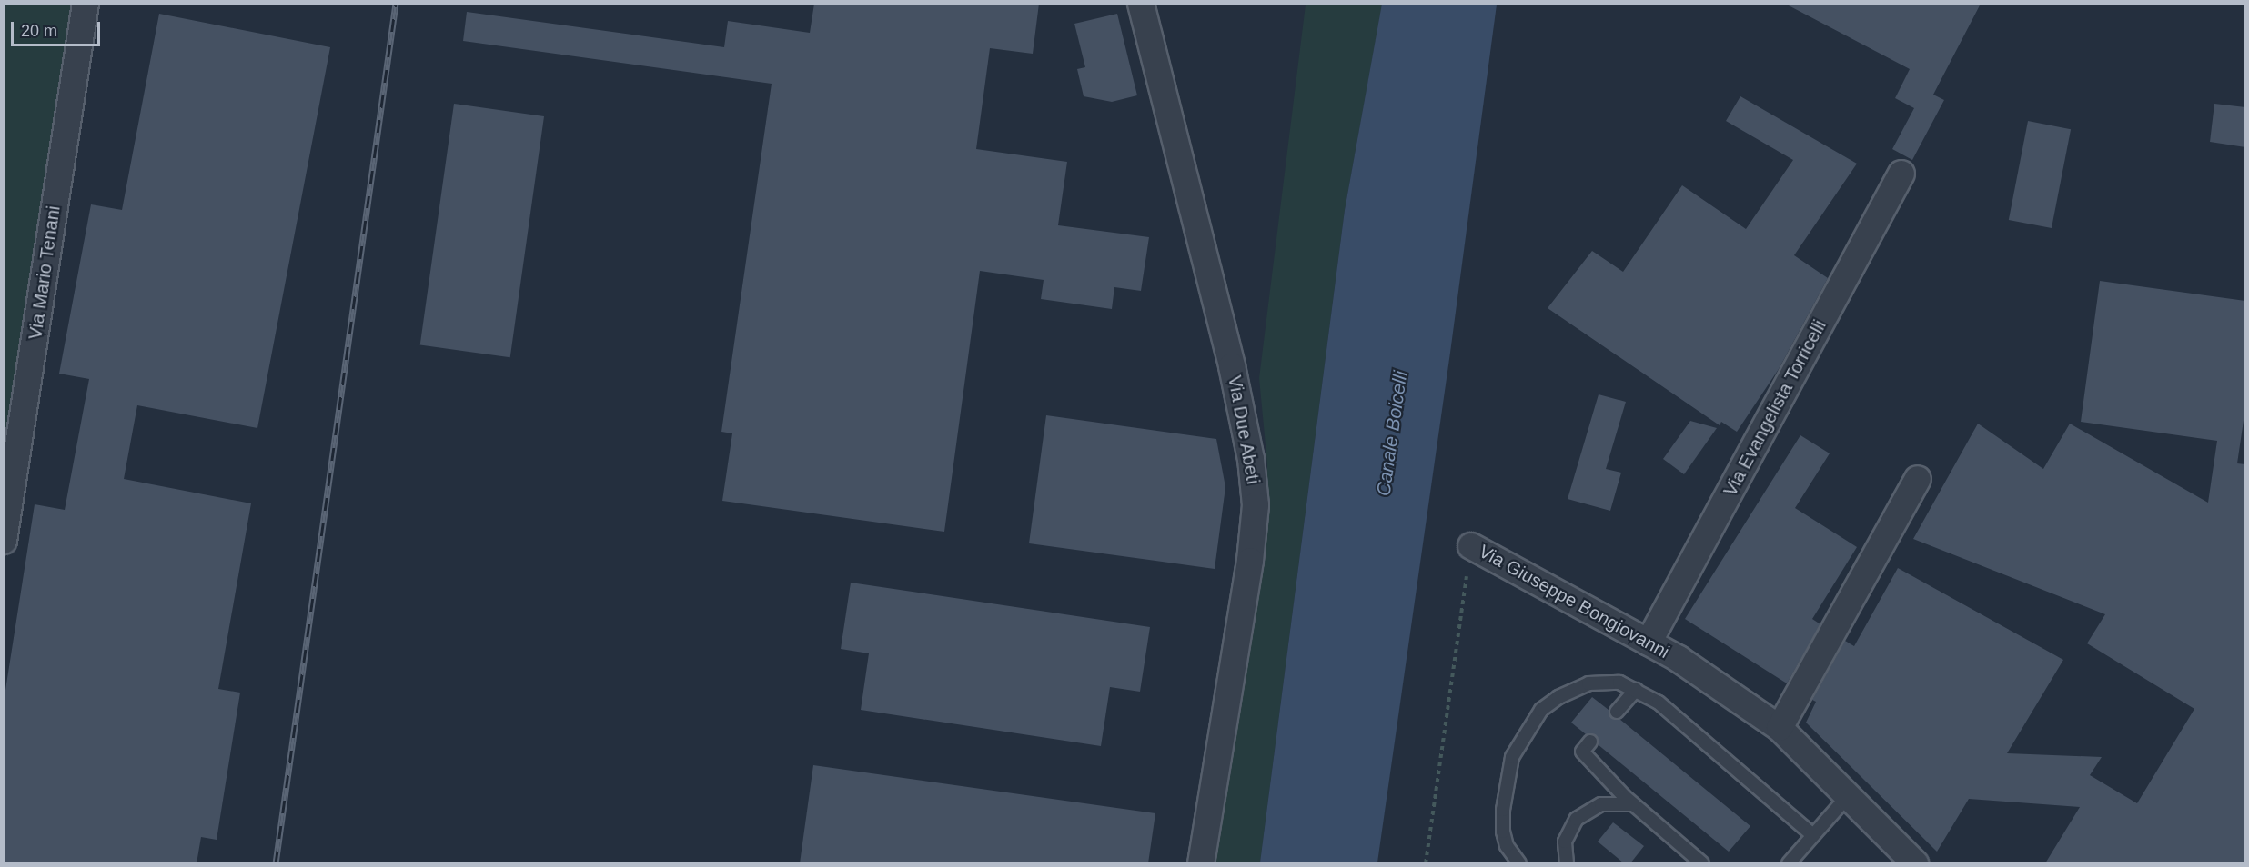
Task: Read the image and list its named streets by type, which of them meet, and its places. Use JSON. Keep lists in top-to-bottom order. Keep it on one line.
{"streets":{"street":["Via Mario Tenani","Via Evangelista Torricelli","Via Due Abeti","Via Giuseppe Bongiovanni"]},"crossings":[["Via Evangelista Torricelli","Via Giuseppe Bongiovanni"]],"water":["Canale Boicelli"],"scale_bar":"20 m"}
